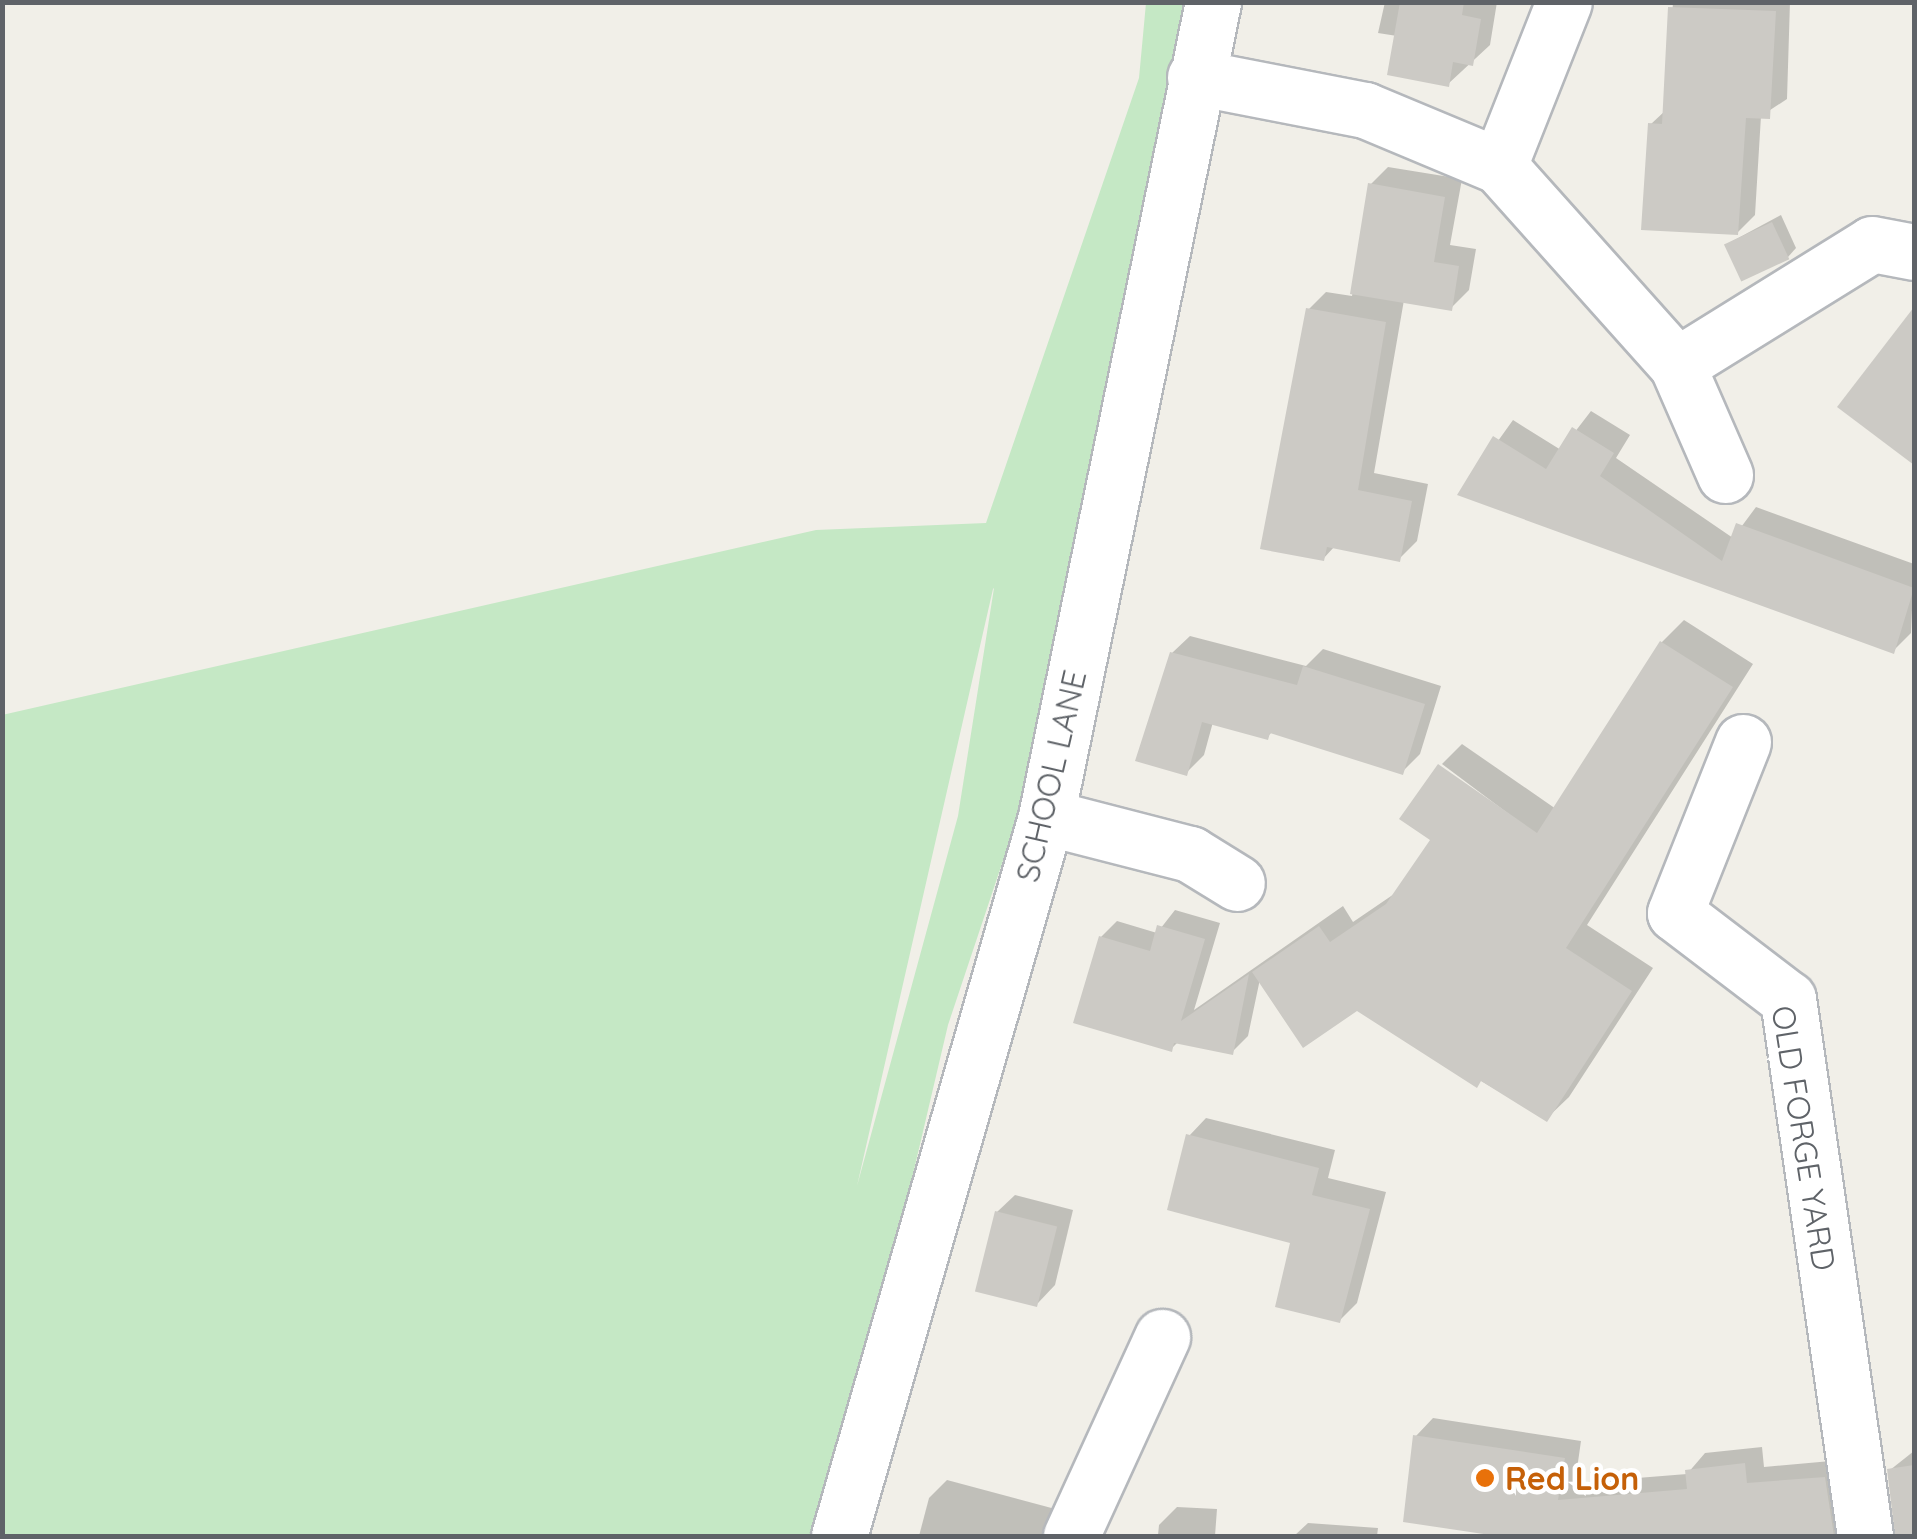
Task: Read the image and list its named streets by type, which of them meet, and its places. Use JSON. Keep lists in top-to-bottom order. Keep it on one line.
{"streets":{"street":["SCHOOL LANE","OLD FORGE YARD"]},"places":["Red Lion"]}
